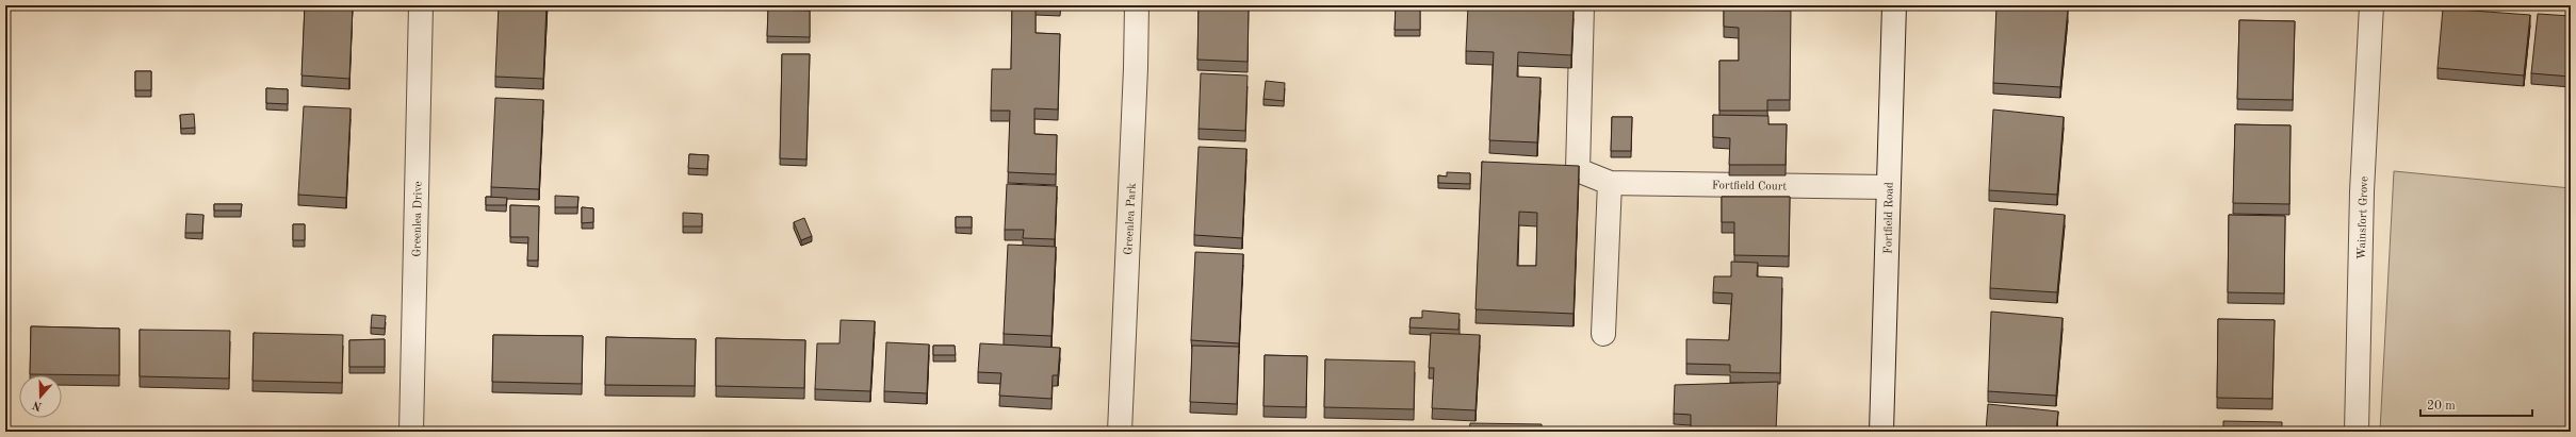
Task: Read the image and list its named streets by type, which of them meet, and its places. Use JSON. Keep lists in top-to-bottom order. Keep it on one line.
{"streets":{"street":["Fortfield Court","Fortfield Road","Wainsfort Grove","Greenlea Drive","Greenlea Park"]},"crossings":[["Fortfield Court","Fortfield Road"]],"scale_bar":"20 m","north":"bottom"}
